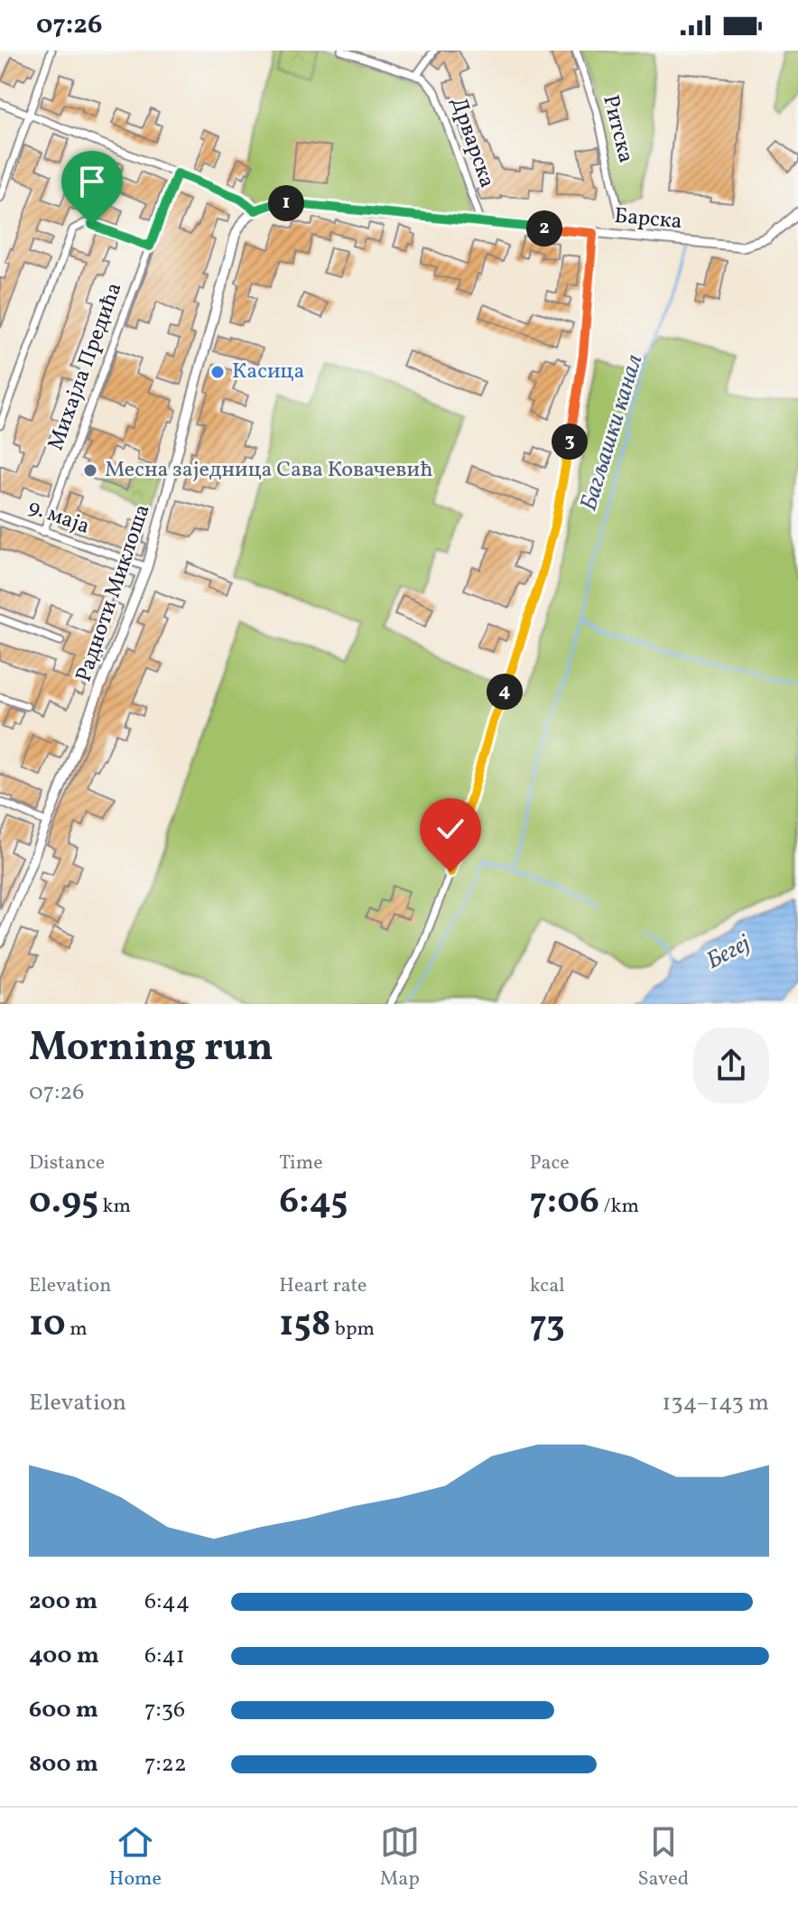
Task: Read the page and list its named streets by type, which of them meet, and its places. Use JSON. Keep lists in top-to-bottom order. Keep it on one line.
{"streets":{"street":["Ритска","Дрварска","Барска","Михајла Предића","9. маја","Радноти Миклоша"]},"crossings":[["Дрварска","Барска"],["Барска","Радноти Миклоша"],["Михајла Предића","9. маја"],["9. маја","Радноти Миклоша"]],"water":["Багљашки канал","Бегеј"],"places":["Касица","Месна заједница Сава Ковачевић"],"page":{"status":"07:26","pins":["1","2","3","4"],"heading":["Morning run","07:26"],"stats":[["Distance","0.95 km"],["Time","6:45"],["Pace","7:06 /km"],["Elevation","10 m"],["Heart rate","158 bpm"],["kcal","73"]],"chart":["Elevation","134–143 m"],"list":[{"name":"200 m","note":"6:44"},{"name":"400 m","note":"6:41"},{"name":"600 m","note":"7:36"},{"name":"800 m","note":"7:22"}],"tabs":["Home","Map","Saved"]}}
